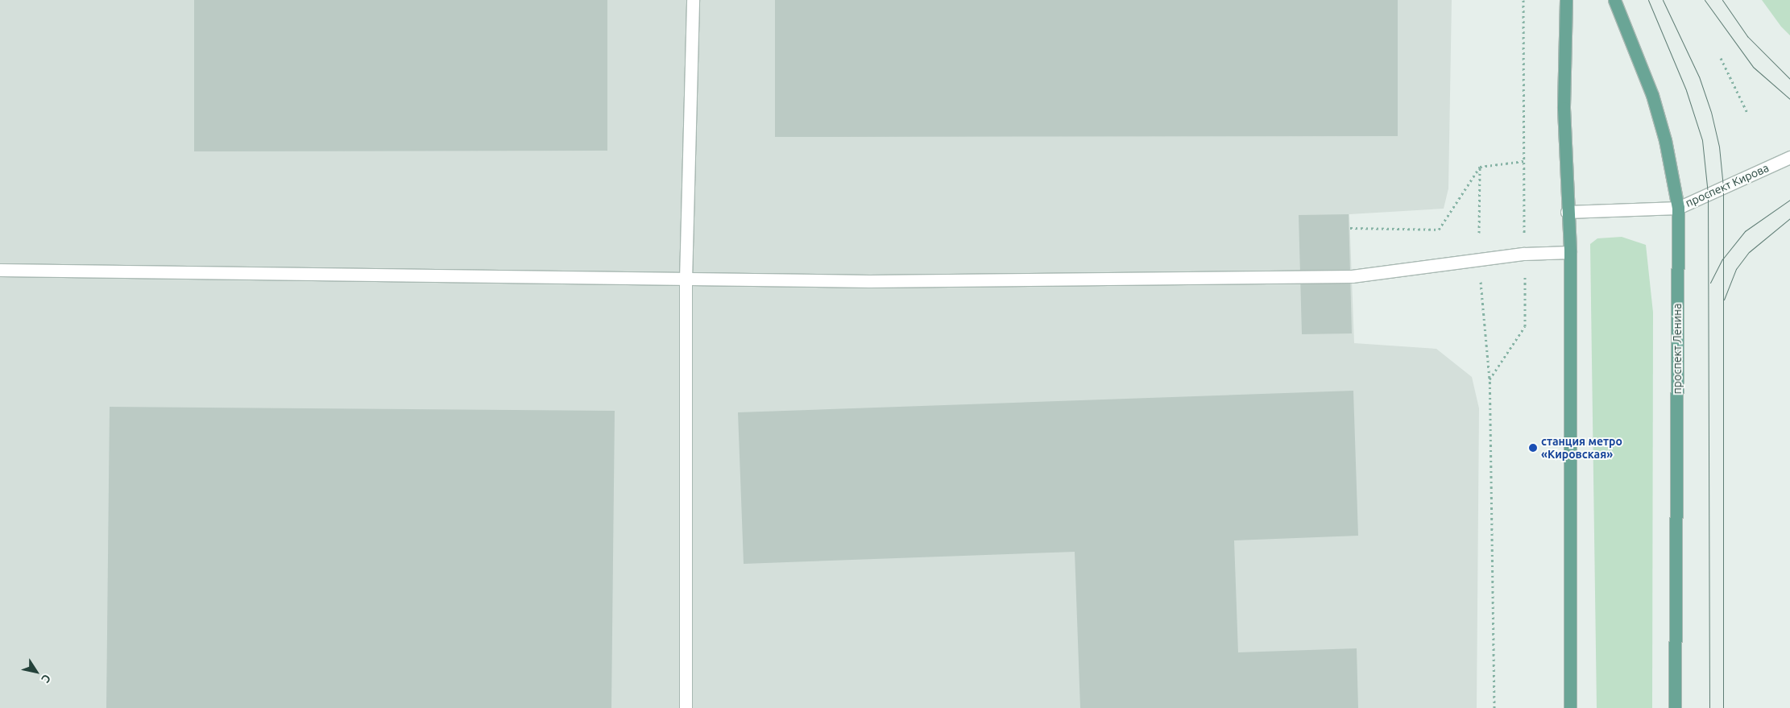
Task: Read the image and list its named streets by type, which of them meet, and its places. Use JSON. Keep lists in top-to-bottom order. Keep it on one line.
{"streets":{"main road":["проспект Ленина"],"street":["проспект Кирова"]},"crossings":[["проспект Кирова","проспект Ленина"]],"places":["станция метро «Кировская»"],"north":"bottom right"}
